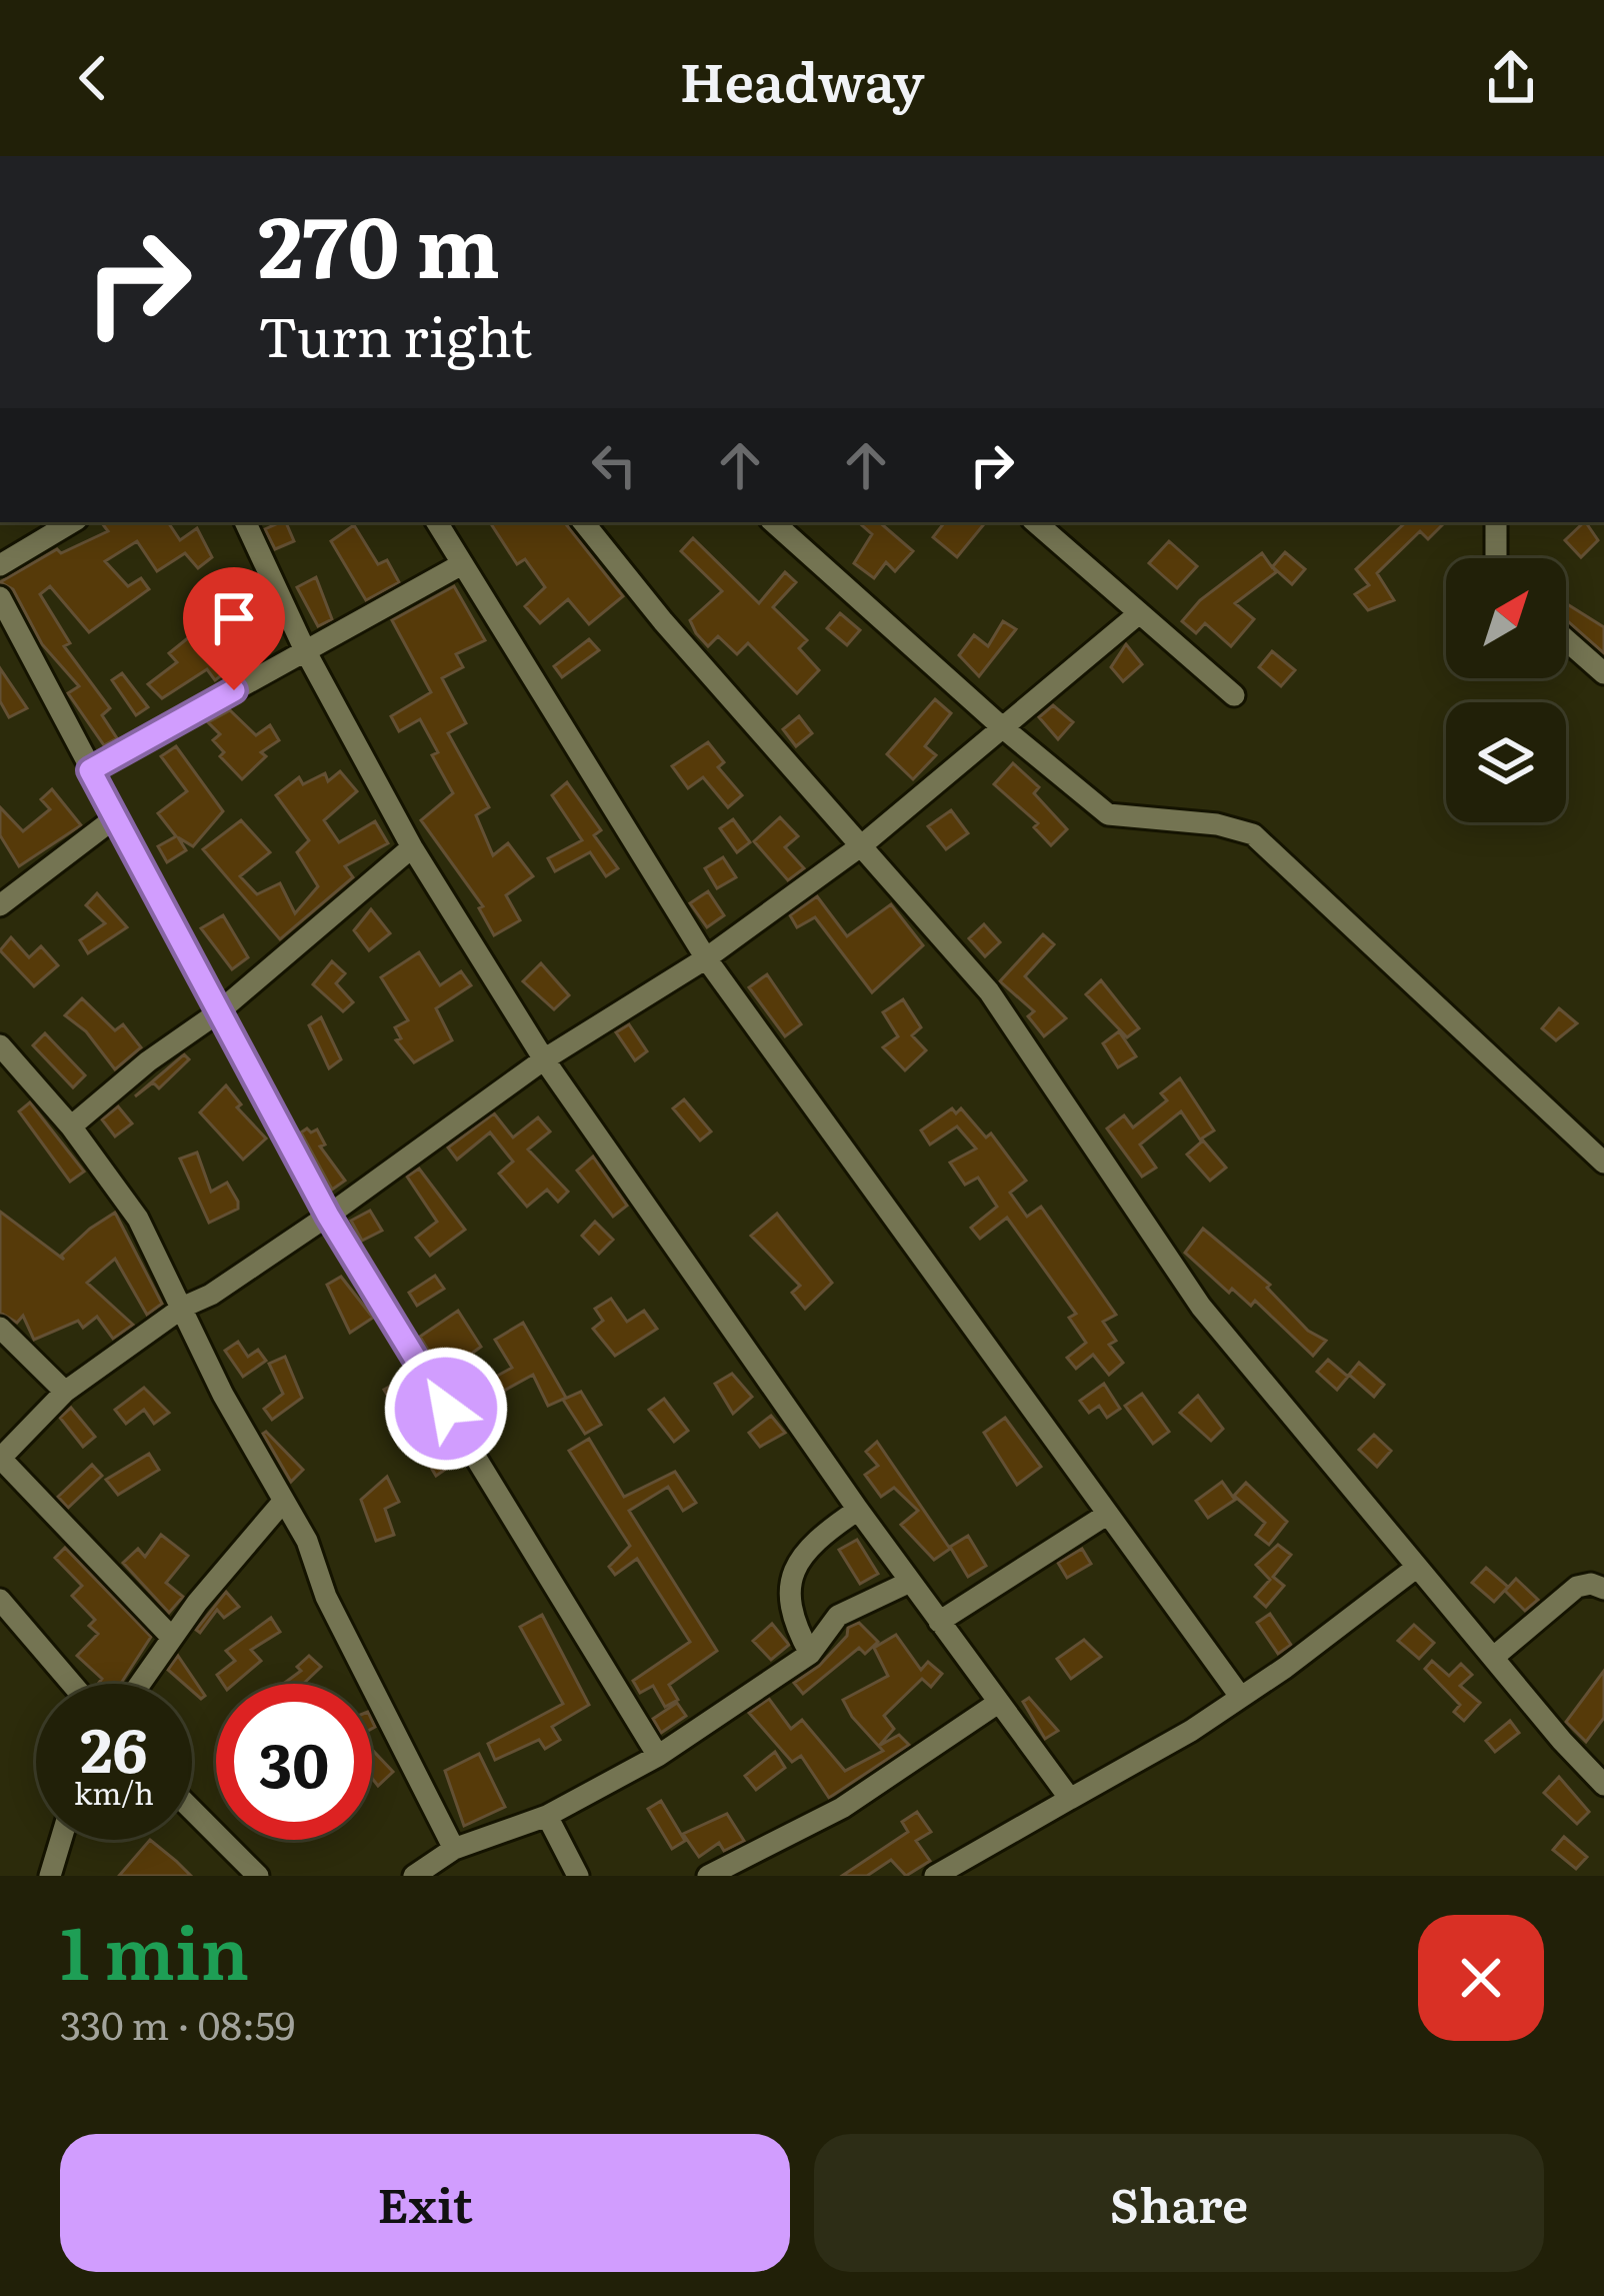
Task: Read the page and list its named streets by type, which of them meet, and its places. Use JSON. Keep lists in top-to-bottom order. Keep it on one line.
{"north":"top right","page":{"header":"Headway","turn":["270 m","Turn right"],"speed":"26 km/h","limit":"30","heading":["1 min","330 m · 08:59"],"buttons":["Exit","Share"]}}
